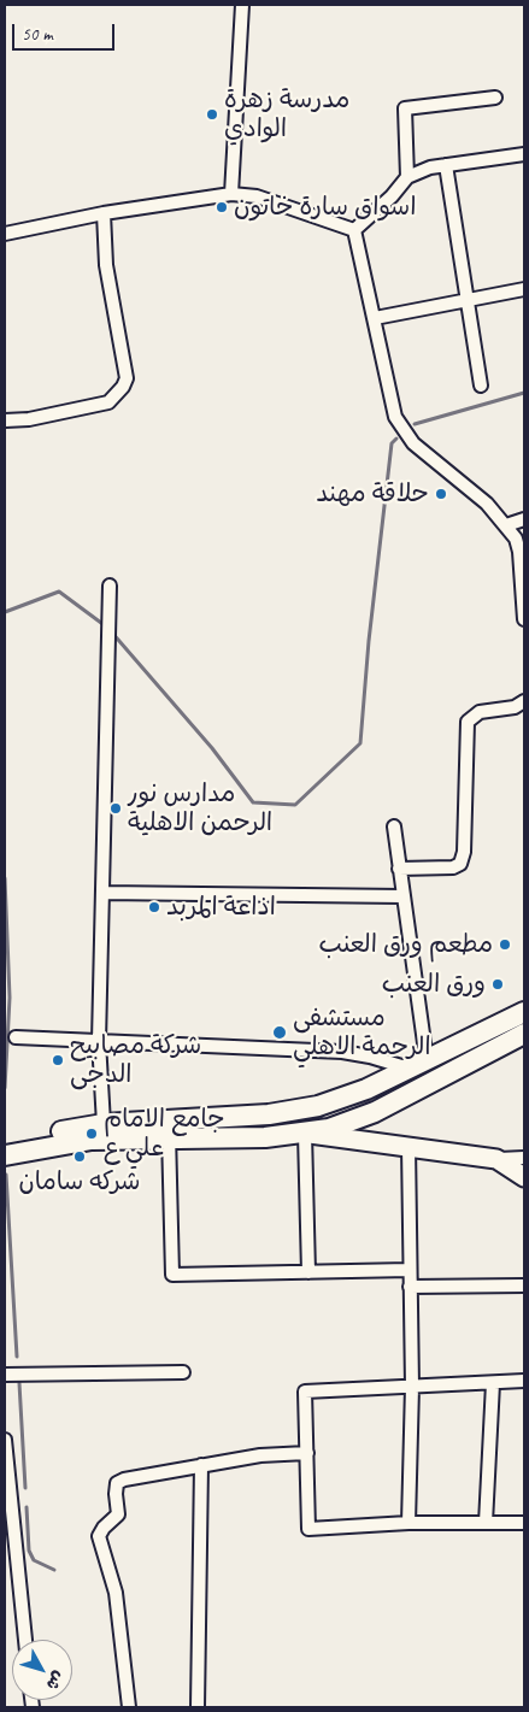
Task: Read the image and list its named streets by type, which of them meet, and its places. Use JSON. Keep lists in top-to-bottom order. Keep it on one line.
{"places":["مدرسة زهرة الوادي","اسواق سارة خاتون","حلاقة مهند","مدارس نور الرحمن الاهلية","اذاعة المربد","مطعم ورق العنب","ورق العنب","مستشفى الرحمة الاهلي","شركة مصابيح الدجى","جامع الامام علي ع","شركه سامان"],"scale_bar":"50 m","north":"bottom right"}
